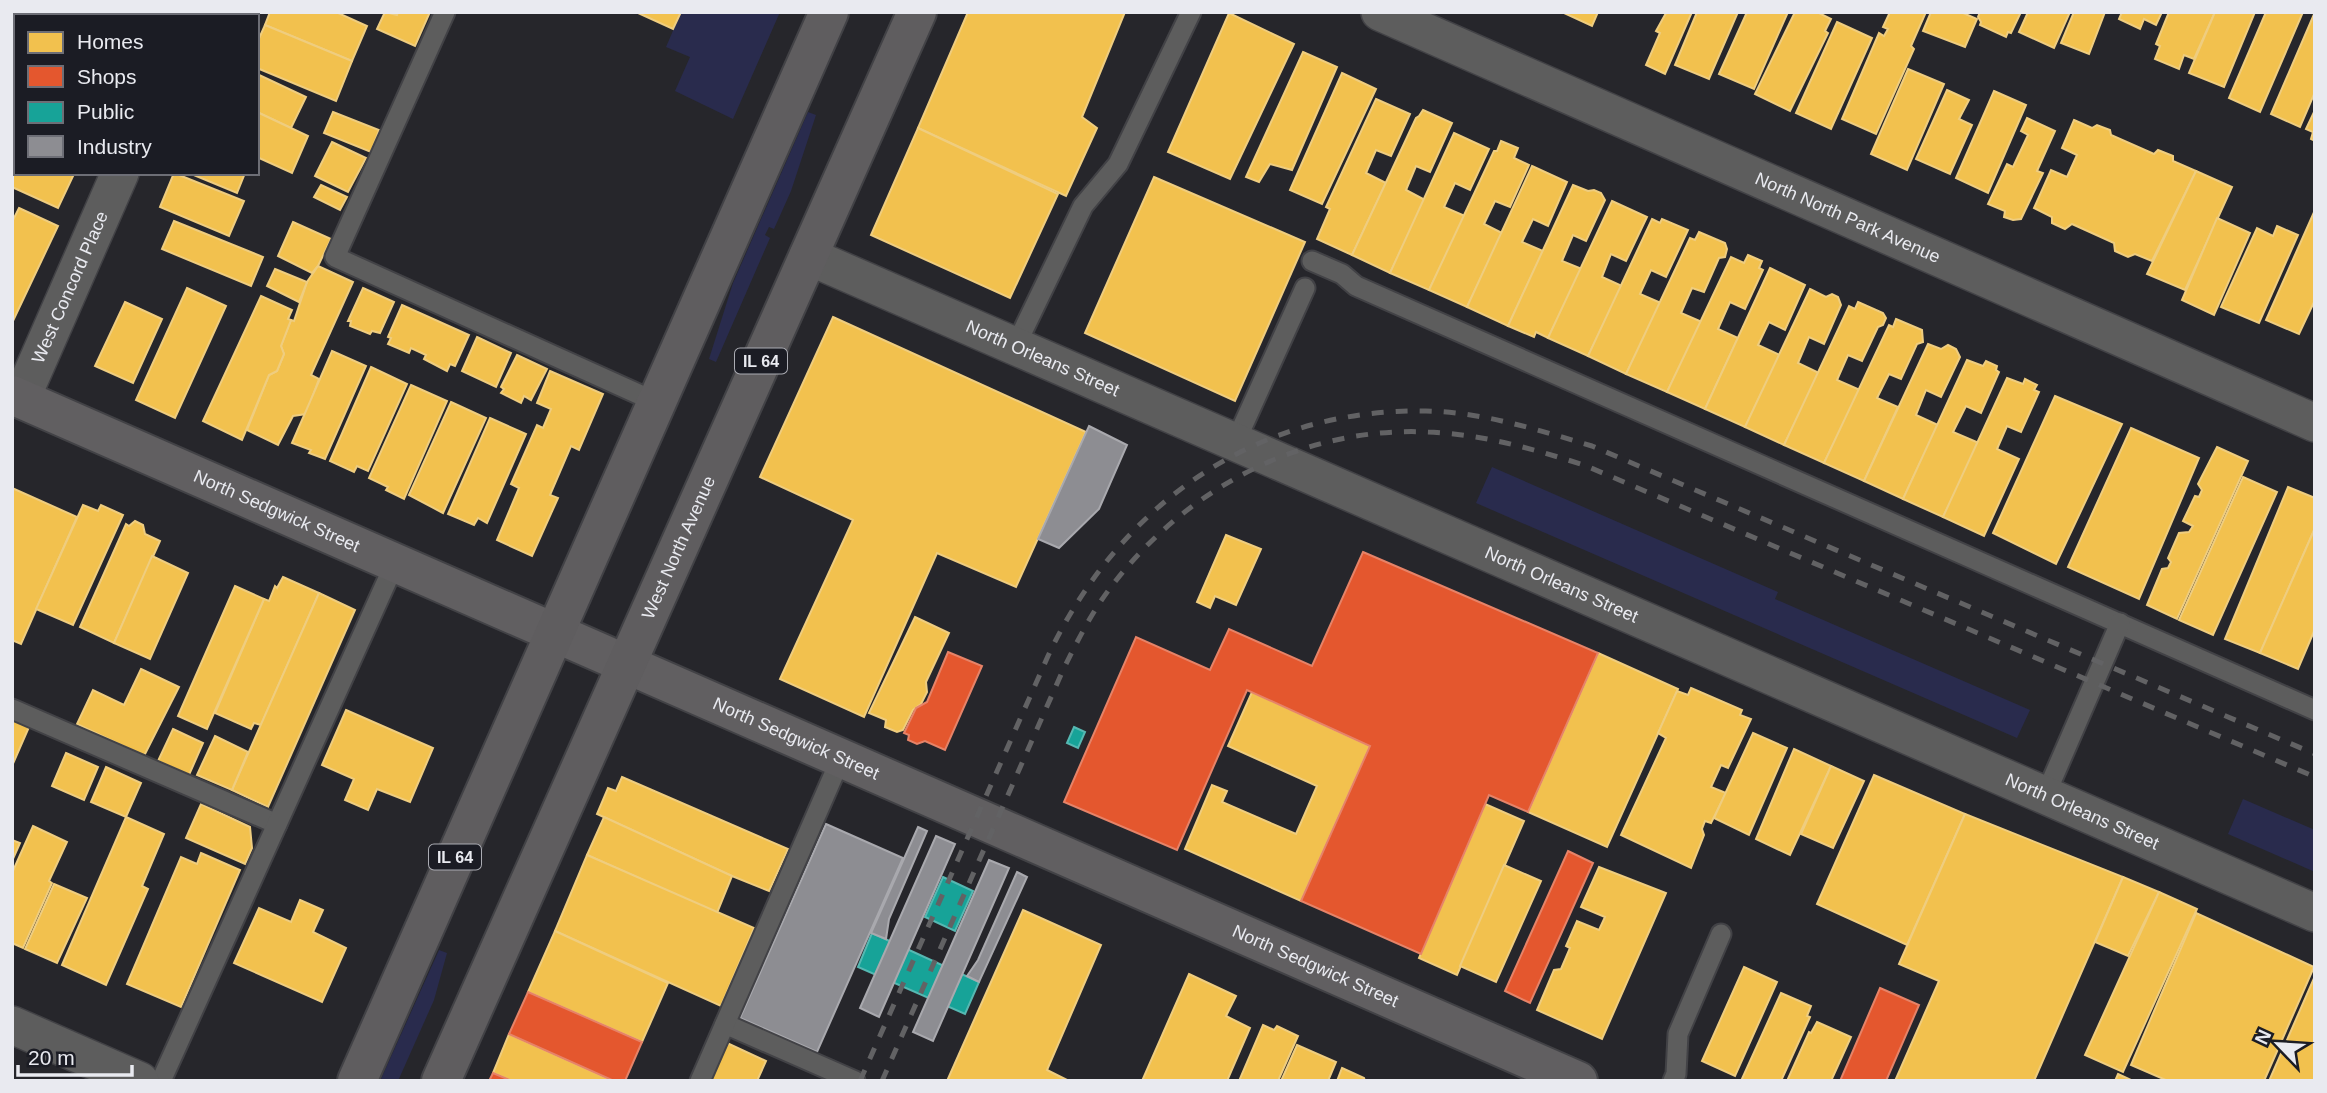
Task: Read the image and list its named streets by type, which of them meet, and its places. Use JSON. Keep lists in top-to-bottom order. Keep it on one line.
{"streets":{"main road":["IL 64","West North Avenue"],"street":["North North Park Avenue","West Concord Place","North Orleans Street","North Sedgwick Street"]},"crossings":[["West Concord Place","North Sedgwick Street"],["North Orleans Street","West North Avenue"],["IL 64","North Sedgwick Street"],["North Sedgwick Street","West North Avenue"]],"legend":["Homes","Shops","Public","Industry"],"scale_bar":"20 m","north":"top left"}
